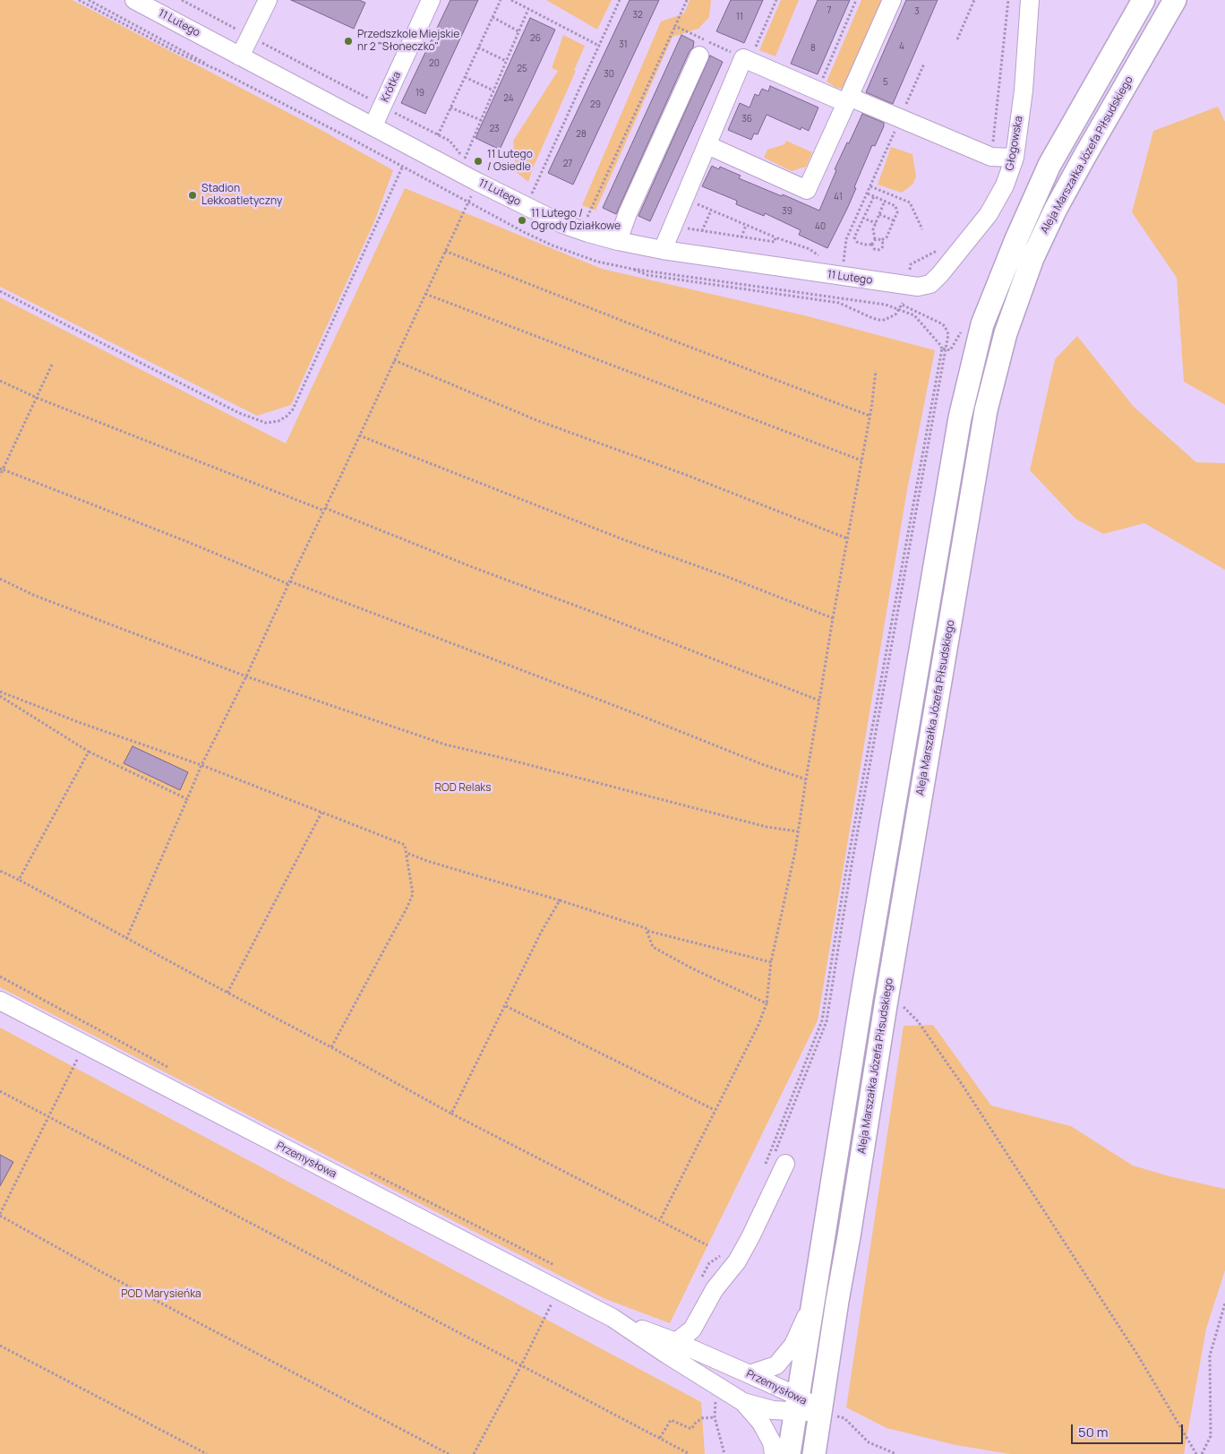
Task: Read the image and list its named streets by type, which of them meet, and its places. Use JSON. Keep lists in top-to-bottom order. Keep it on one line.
{"streets":{"main road":["Aleja Marszałka Józefa Piłsudskiego"],"street":["11 Lutego","Krótka","Głogowska","Przemysłowa"]},"crossings":[["11 Lutego","Krótka"],["11 Lutego","Głogowska"],["Aleja Marszałka Józefa Piłsudskiego","Przemysłowa"]],"parks":["ROD Relaks","POD Marysieńka"],"places":["Przedszkole Miejskie nr 2 \"Słoneczko\"","11 Lutego / Osiedle","Stadion Lekkoatletyczny","11 Lutego / Ogrody Działkowe"],"house_numbers":["7","3","32","11","26","31","4","8","20","25","30","5","19","24","29","36","23","28","27","41","39","40"],"scale_bar":"50 m"}
